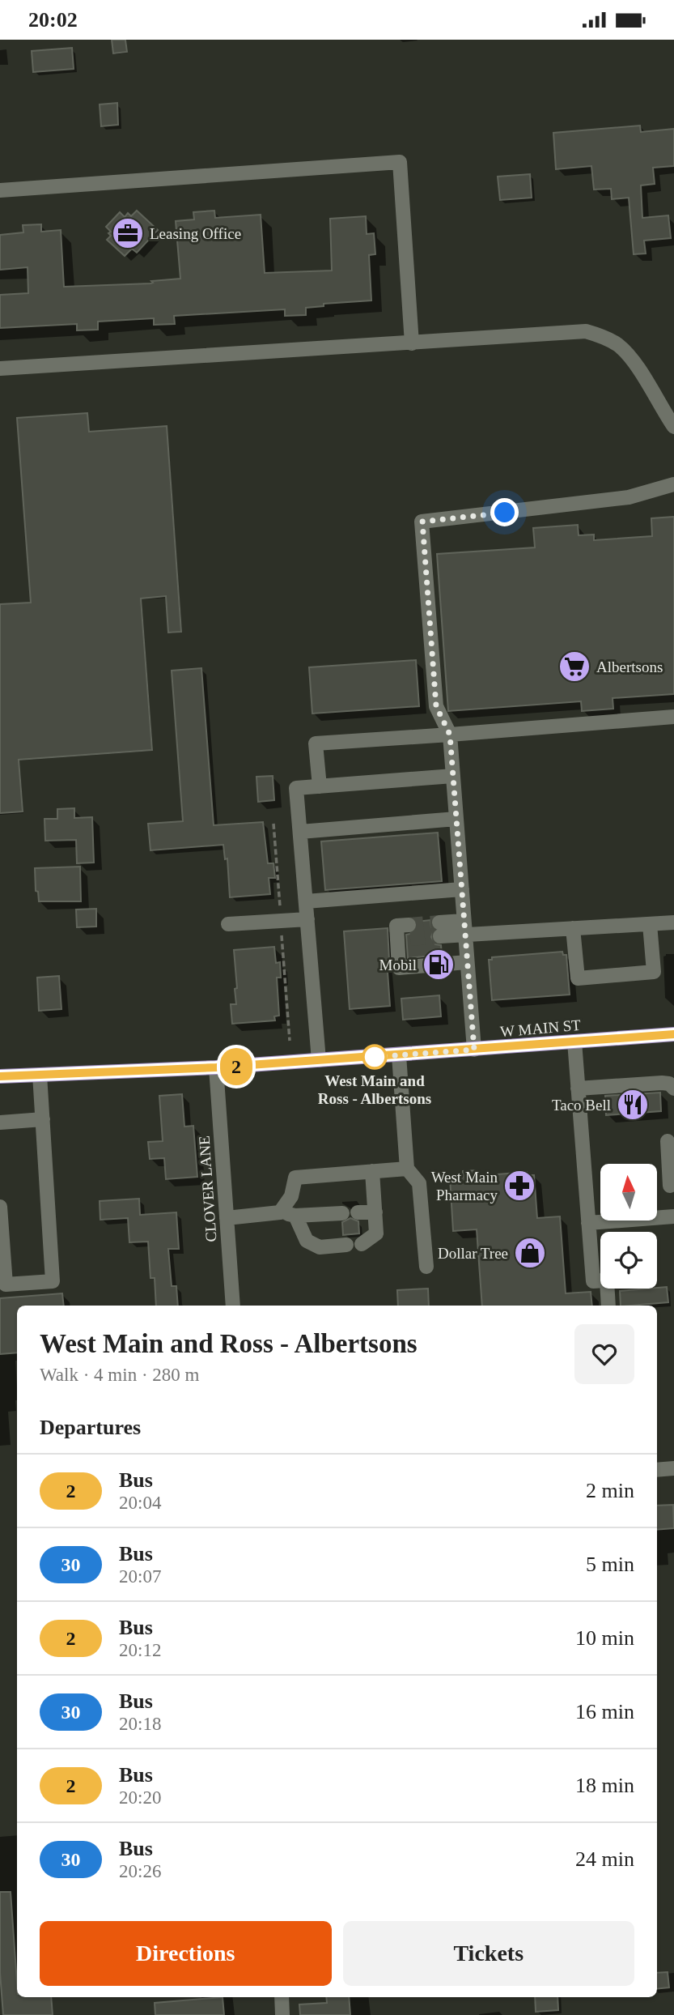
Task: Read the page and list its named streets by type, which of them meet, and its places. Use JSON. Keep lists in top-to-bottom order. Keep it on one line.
{"streets":{"main road":["W MAIN ST"],"street":["CLOVER LANE"]},"crossings":[["W MAIN ST","CLOVER LANE"]],"places":{"office":["Leasing Office"],"supermarket":["Albertsons"],"fuel station":["Mobil"],"other":["West Main and Ross - Albertsons"],"restaurant":["Taco Bell"],"pharmacy":["West Main Pharmacy"],"shop":["Dollar Tree"]},"lines":["bus line 2"],"north":"top","page":{"status":"20:02","on_map":"2","heading":[["West Main and Ross - Albertsons","Walk · 4 min · 280 m"],"Departures"],"list":[{"mark":"2","name":"Bus","note":"20:04","value":"2 min"},{"mark":"30","name":"Bus","note":"20:07","value":"5 min"},{"mark":"2","name":"Bus","note":"20:12","value":"10 min"},{"mark":"30","name":"Bus","note":"20:18","value":"16 min"},{"mark":"2","name":"Bus","note":"20:20","value":"18 min"},{"mark":"30","name":"Bus","note":"20:26","value":"24 min"}],"buttons":["Directions","Tickets"]}}
